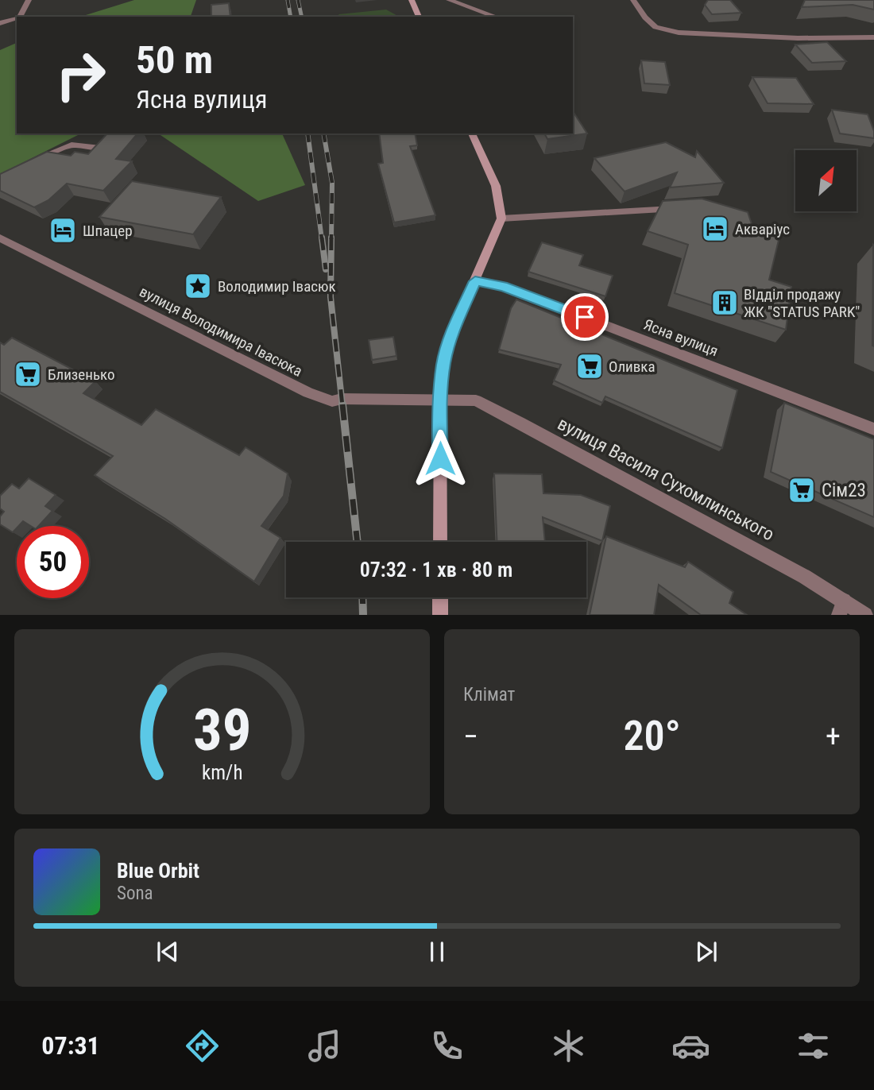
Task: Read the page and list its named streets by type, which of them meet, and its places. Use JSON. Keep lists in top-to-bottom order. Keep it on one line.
{"streets":{"street":["вулиця Володимира Івасюка","Ясна вулиця","вулиця Василя Сухомлинського"]},"crossings":[["вулиця Володимира Івасюка","вулиця Василя Сухомлинського"]],"places":{"hotel":["Акваріус","Шпацер"],"place":["Володимир Івасюк"],"building":["ВІдділ продажу ЖК \"STATUS PARK\""],"supermarket":["Оливка","Близенько","Сім23"]},"north":"top right","page":{"turn":["50 m","Ясна вулиця"],"limit":"50","trip":"07:32 · 1 хв · 80 m","tile":"Клімат","heat":["−","20°","+"],"song":["Blue Orbit","Sona"],"tabs":"07:31","gauge":["39","km/h"]}}
